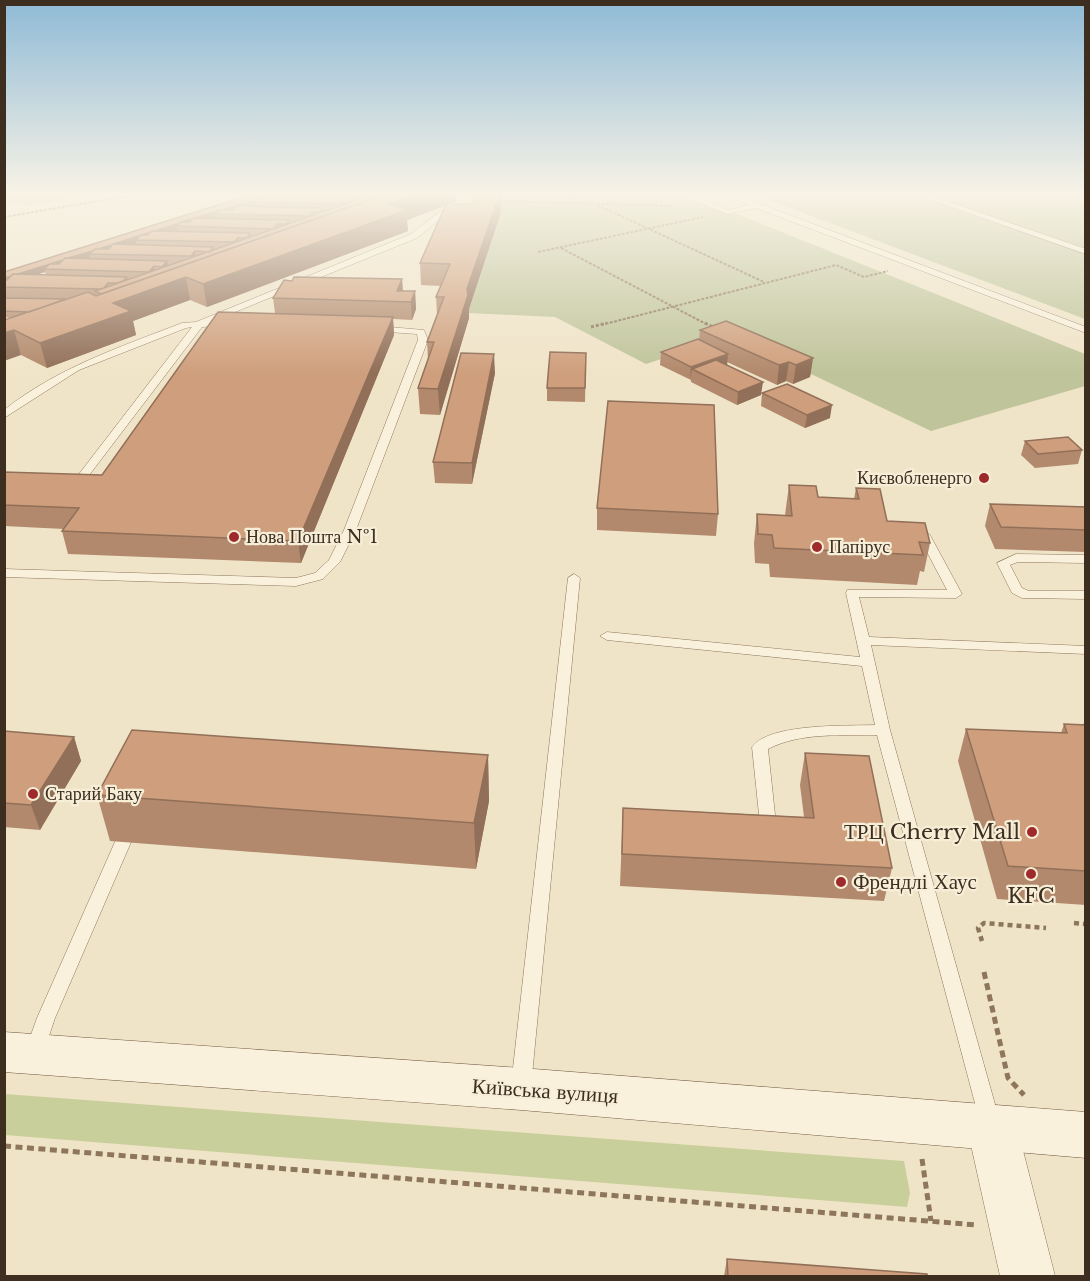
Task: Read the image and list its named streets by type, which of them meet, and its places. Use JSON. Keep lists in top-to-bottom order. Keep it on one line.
{"streets":{"main road":["Київська вулиця"]},"places":["Києвобленерго","Нова Пошта №1","Папірус","Старий Баку","ТРЦ Cherry Mall","KFC","Френдлі Хаус"]}
